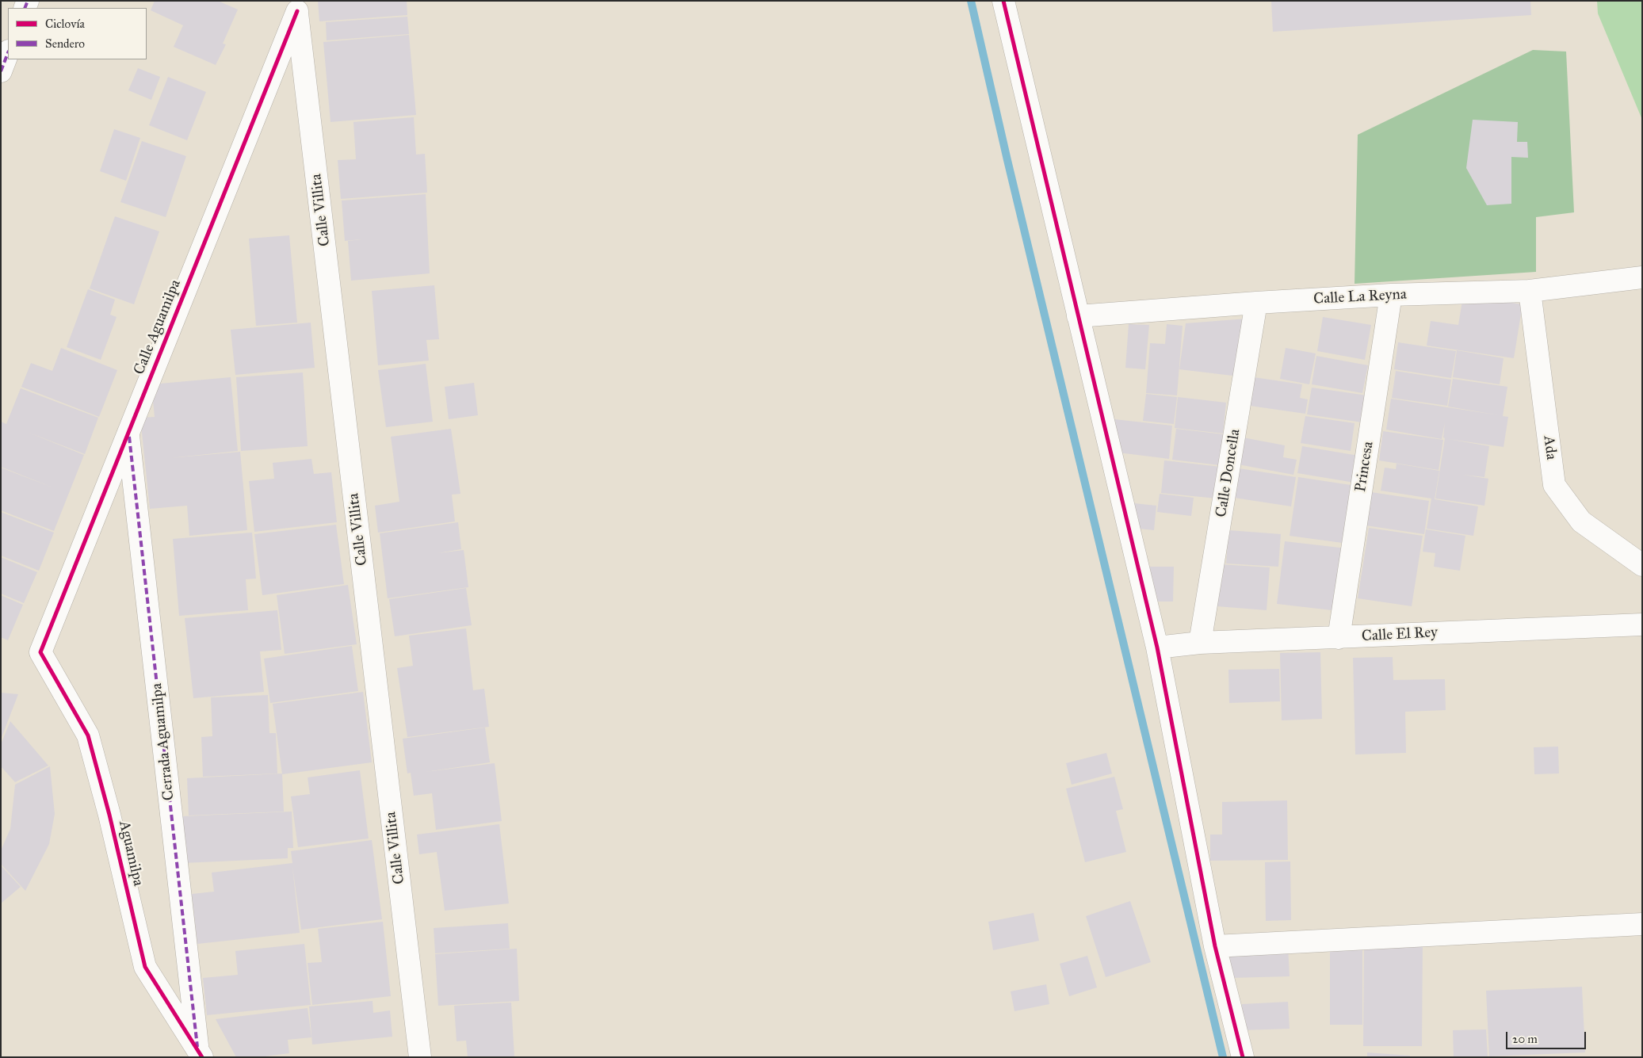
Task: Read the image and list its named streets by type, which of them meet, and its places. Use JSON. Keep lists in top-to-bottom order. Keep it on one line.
{"streets":{"street":["Calle Villita","Calle La Reyna","Calle Aguamilpa","Ada","Princesa","Calle Doncella","Calle El Rey","Cerrada Aguamilpa","Aguamilpa"]},"crossings":[["Calle Villita","Calle Aguamilpa"],["Calle La Reyna","Ada"],["Calle La Reyna","Princesa"],["Calle La Reyna","Calle Doncella"],["Calle Aguamilpa","Cerrada Aguamilpa"],["Calle Aguamilpa","Aguamilpa"],["Princesa","Calle El Rey"],["Calle Doncella","Calle El Rey"],["Cerrada Aguamilpa","Aguamilpa"]],"legend":["Ciclovía","Sendero"],"scale_bar":"20 m"}
